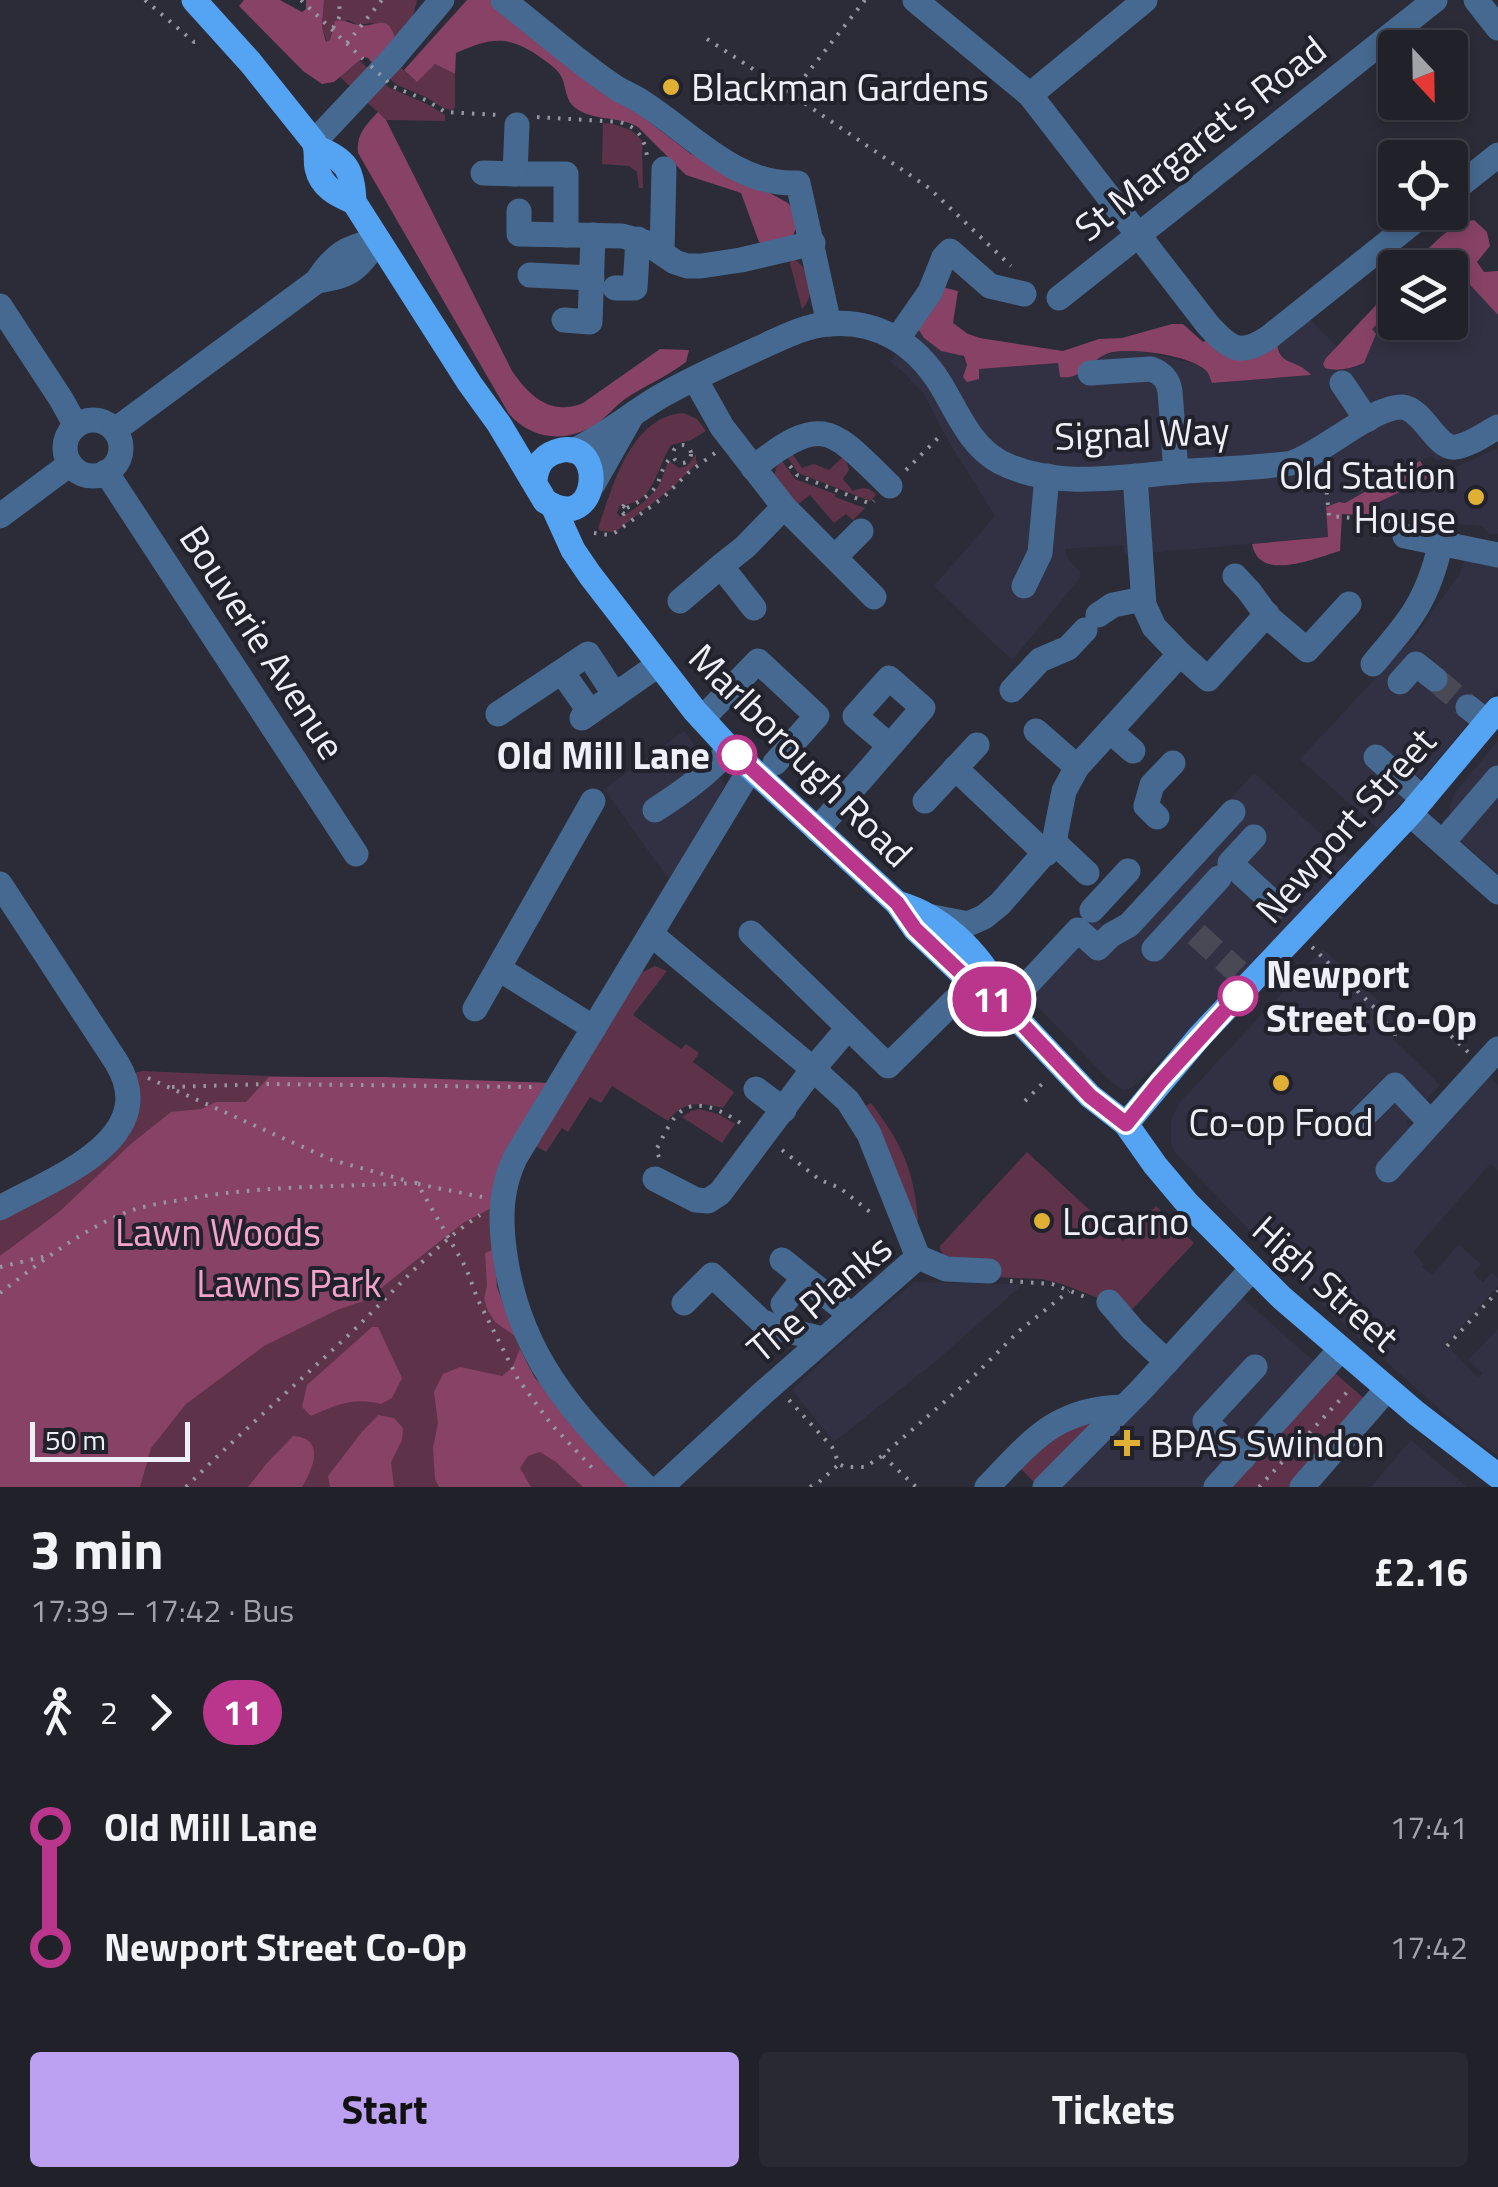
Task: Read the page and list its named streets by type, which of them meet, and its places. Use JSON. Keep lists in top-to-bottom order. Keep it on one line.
{"streets":{"main road":["Marlborough Road","Newport Street","High Street"],"street":["St Margaret's Road","Signal Way","Bouverie Avenue","The Planks"]},"crossings":[["Marlborough Road","Newport Street"],["Marlborough Road","High Street"],["Newport Street","High Street"]],"parks":["Lawn Woods","Lawns Park"],"places":{"other":["Blackman Gardens","Old Station House","Old Mill Lane","Newport Street Co-Op","Co-op Food","Locarno"],"health":["BPAS Swindon"]},"lines":["bus line 11"],"scale_bar":"50 m","north":"bottom","page":{"on_map":"11","scale":"50 m","heading":["3 min","17:39 – 17:42 · Bus","£2.16"],"legs":["2","11"],"list":[{"name":"Old Mill Lane","value":"17:41"},{"name":"Newport Street Co-Op","value":"17:42"}],"buttons":["Start","Tickets"]}}
